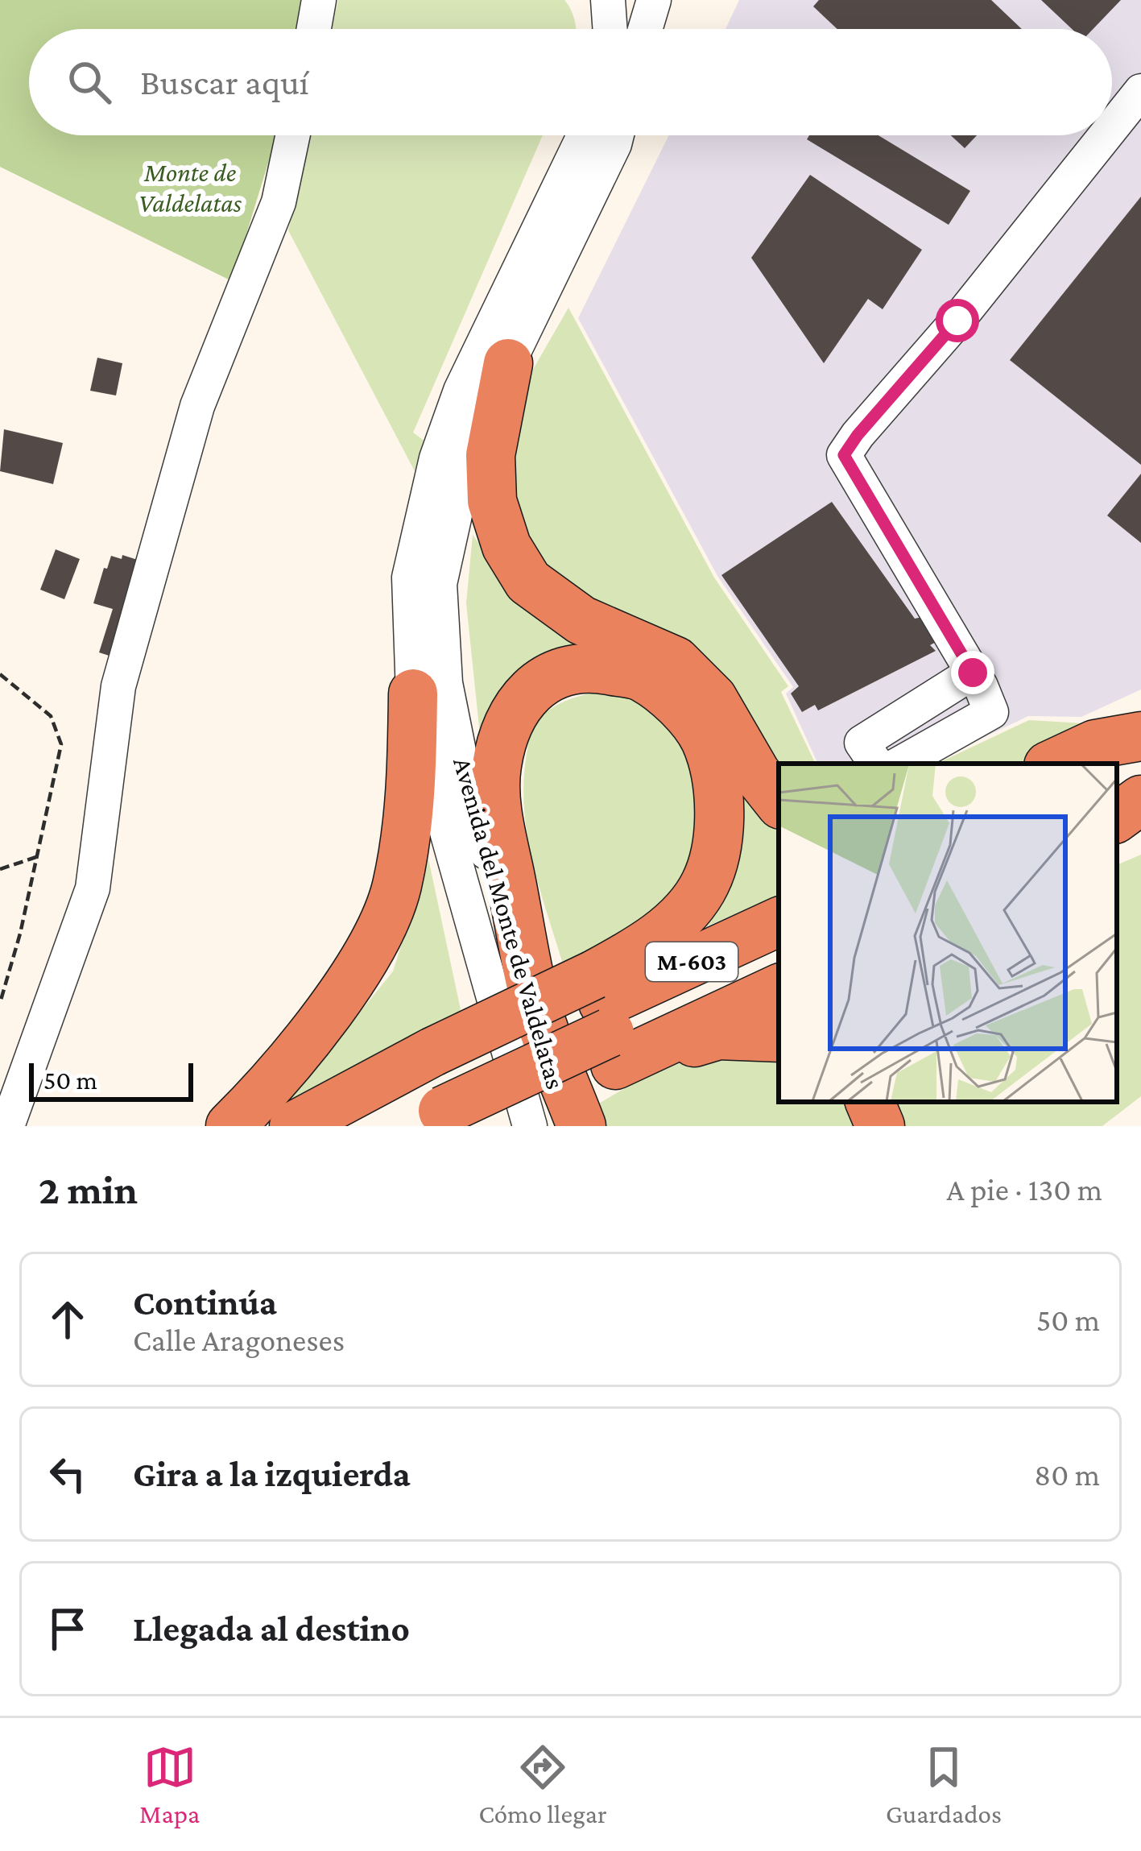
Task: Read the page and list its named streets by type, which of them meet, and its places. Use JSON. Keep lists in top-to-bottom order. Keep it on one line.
{"streets":{"highway":["M-603"],"street":["Avenida del Monte de Valdelatas"]},"parks":["Monte de Valdelatas"],"scale_bar":"50 m","page":{"search":"Buscar aquí","scale":"50 m","heading":["2 min","A pie · 130 m"],"list":[["Continúa","Calle Aragoneses","50 m"],["Gira a la izquierda","80 m"],"Llegada al destino"],"nav":["Mapa","Cómo llegar","Guardados"]}}
